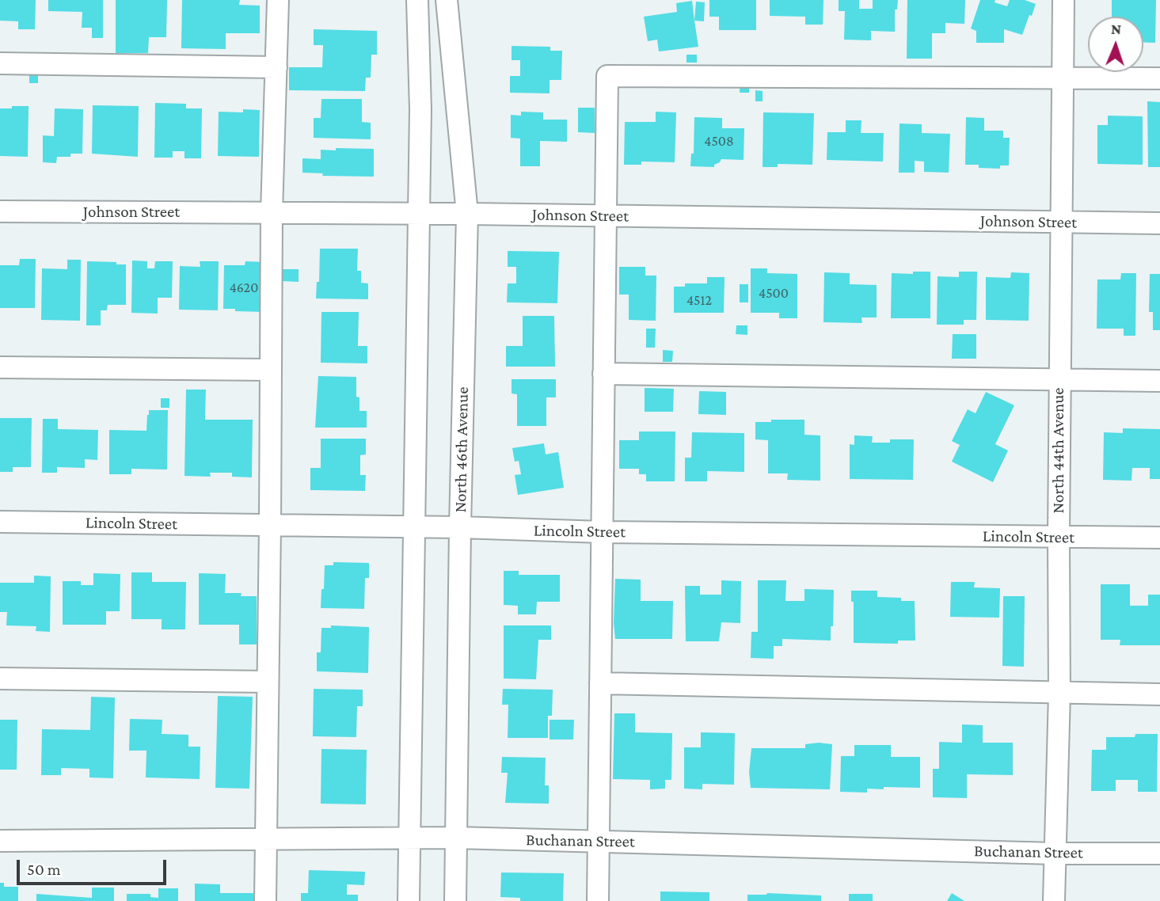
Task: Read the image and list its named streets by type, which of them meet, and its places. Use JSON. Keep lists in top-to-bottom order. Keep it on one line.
{"streets":{"street":["Johnson Street","North 46th Avenue","North 44th Avenue","Lincoln Street","Buchanan Street"]},"crossings":[["Johnson Street","North 46th Avenue"],["Johnson Street","North 44th Avenue"],["North 46th Avenue","Lincoln Street"],["North 46th Avenue","Buchanan Street"],["North 44th Avenue","Lincoln Street"],["North 44th Avenue","Buchanan Street"]],"house_numbers":["4508","4620","4500","4512"],"scale_bar":"50 m","north":"top"}
